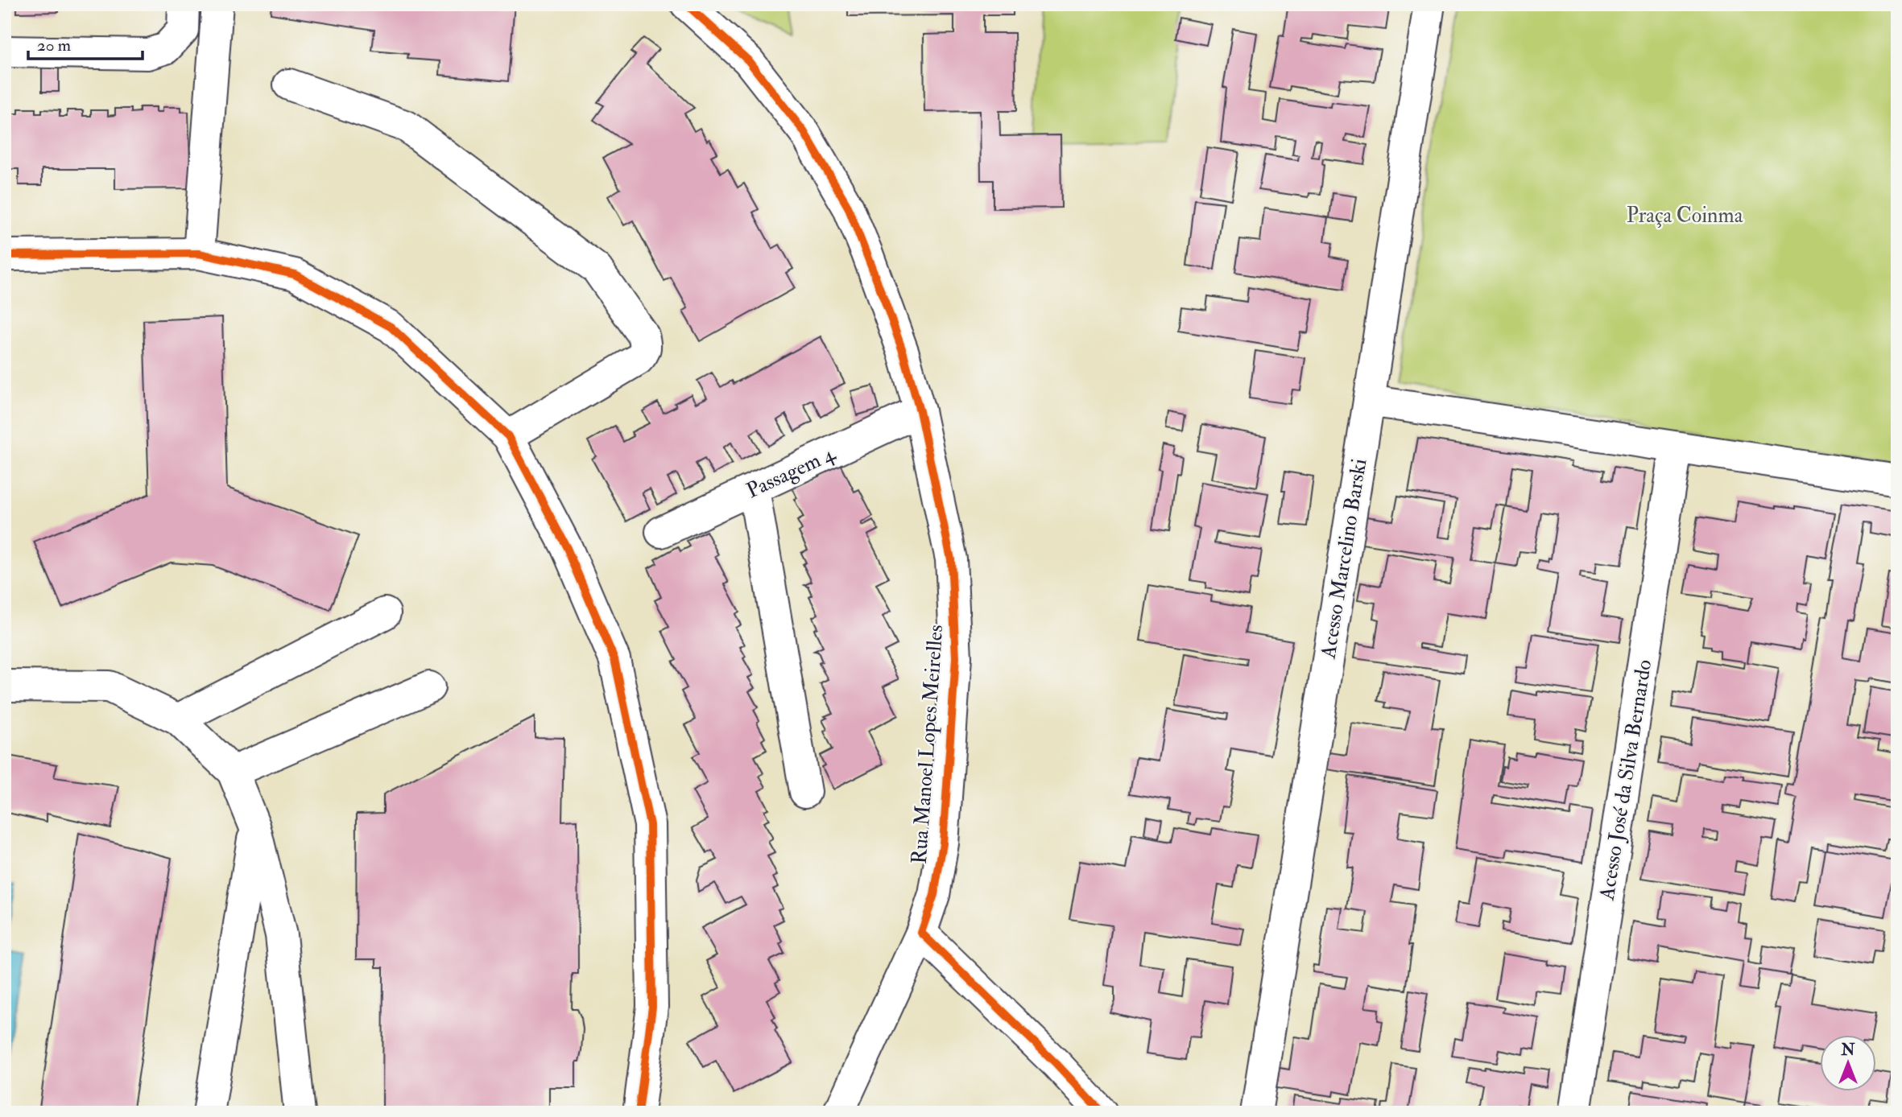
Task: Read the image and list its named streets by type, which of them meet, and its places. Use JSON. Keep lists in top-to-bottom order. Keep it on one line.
{"streets":{"street":["Passagem 4","Acesso Marcelino Barski","Rua Manoel Lopes Meirelles","Acesso José da Silva Bernardo"]},"crossings":[["Passagem 4","Rua Manoel Lopes Meirelles"]],"parks":["Praça Coinma"],"scale_bar":"20 m","north":"top"}
